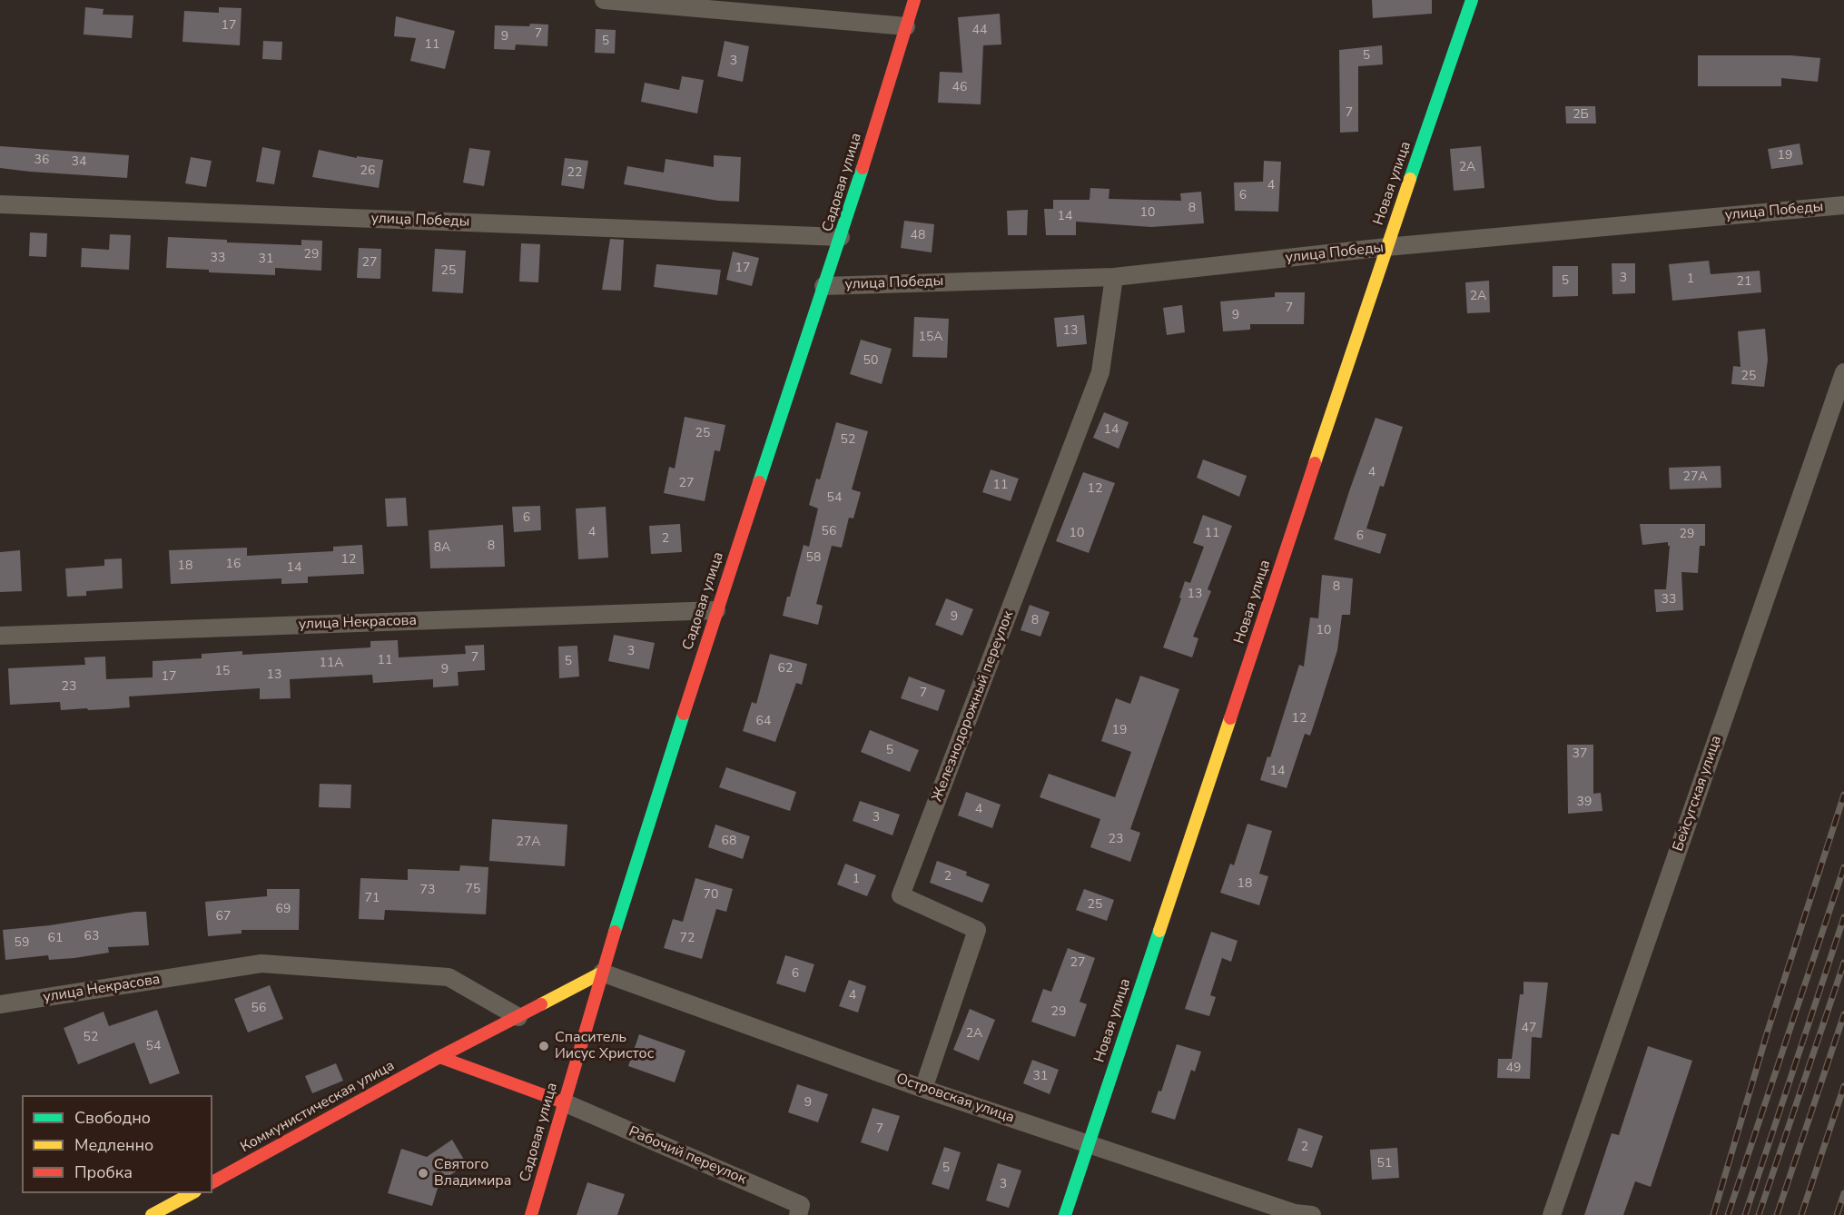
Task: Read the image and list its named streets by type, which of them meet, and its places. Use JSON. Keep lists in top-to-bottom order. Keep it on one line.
{"streets":{"street":["Садовая улица","Новая улица","улица Победы","улица Некрасова","Железнодорожный переулок","Бейсугская улица","Островская улица","Коммунистическая улица","Рабочий переулок"]},"crossings":[["Садовая улица","улица Победы"],["Садовая улица","улица Некрасова"],["Садовая улица","Островская улица"],["Садовая улица","Коммунистическая улица"],["Садовая улица","Рабочий переулок"],["Новая улица","улица Победы"],["Новая улица","Островская улица"],["улица Победы","Железнодорожный переулок"],["улица Некрасова","Коммунистическая улица"],["Железнодорожный переулок","Островская улица"],["Островская улица","Коммунистическая улица"]],"places":["Спаситель Иисус Христос","Святого Владимира"],"house_numbers":["17","44","7","9","5","11","5","3","46","7","2Б","19","36","34","2А","26","22","4","6","8","10","14","48","29","33","31","27","17","25","3","1","5","21","2А","7","9","13","15А","50","25","14","25","52","4","27А","27","11","12","54","6","56","4","10","11","29","6","2","8","8А","58","12","16","18","14","8","13","33","9","8","10","3","7","11","5","11А","62","9","15","13","17","23","7","12","64","19","5","37","14","39","4","3","23","68","27А","2","1","18","75","73","70","71","25","69","67","63","61","72","59","27","6","4","56","29","47","2А","52","54","49","31","9","7","2","51","5","3"],"legend":["Свободно","Медленно","Пробка"]}
